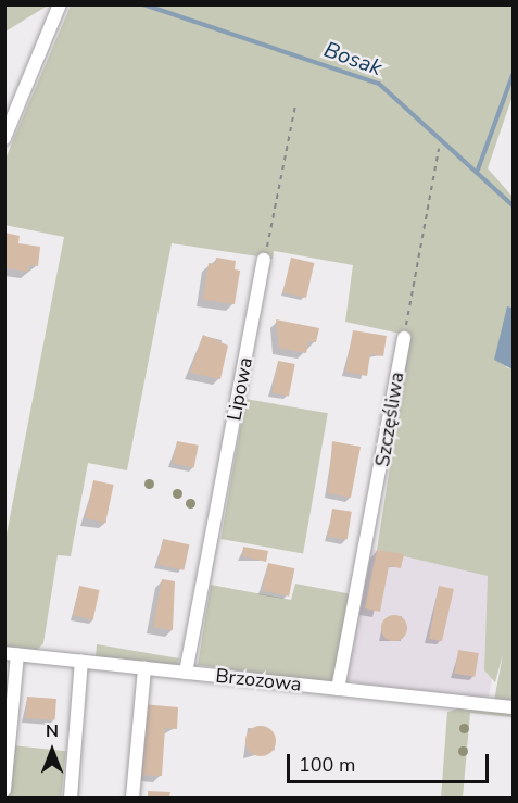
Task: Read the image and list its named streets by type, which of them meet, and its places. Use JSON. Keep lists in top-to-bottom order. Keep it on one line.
{"streets":{"street":["Lipowa","Szczęśliwa","Brzozowa"]},"crossings":[["Lipowa","Brzozowa"],["Szczęśliwa","Brzozowa"]],"water":["Bosak"],"scale_bar":"100 m","north":"top"}
